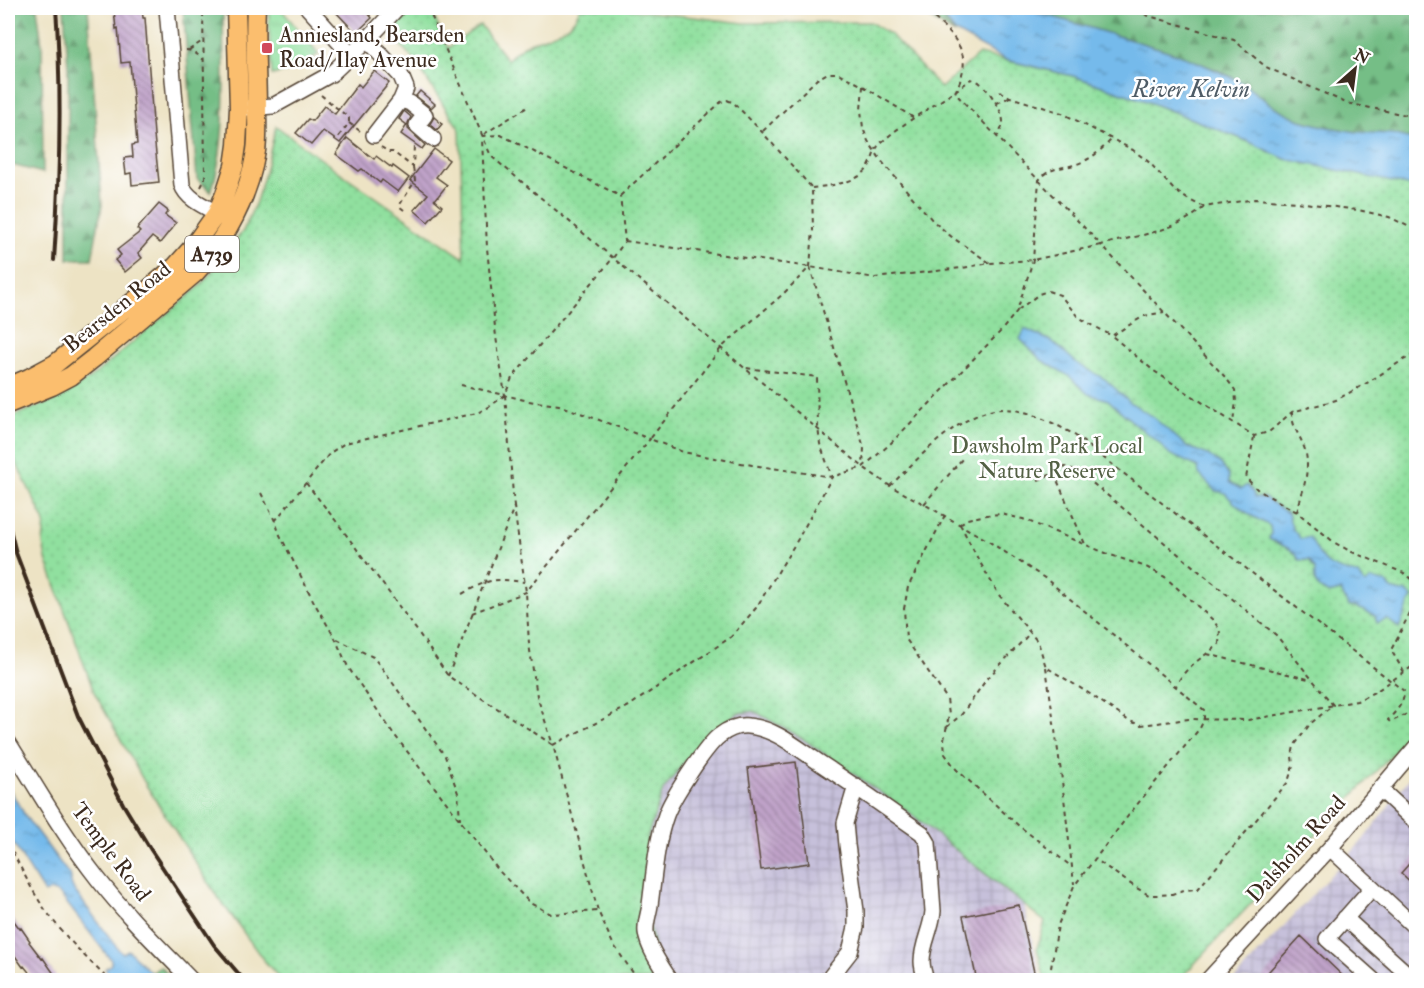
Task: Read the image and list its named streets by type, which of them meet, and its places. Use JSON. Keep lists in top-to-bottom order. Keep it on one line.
{"streets":{"main road":["A739","Bearsden Road"],"street":["Dalsholm Road","Temple Road"]},"water":["River Kelvin"],"parks":["Dawsholm Park Local Nature Reserve"],"places":{"transit":["Anniesland, Bearsden Road/ Ilay Avenue"]},"north":"top right"}
